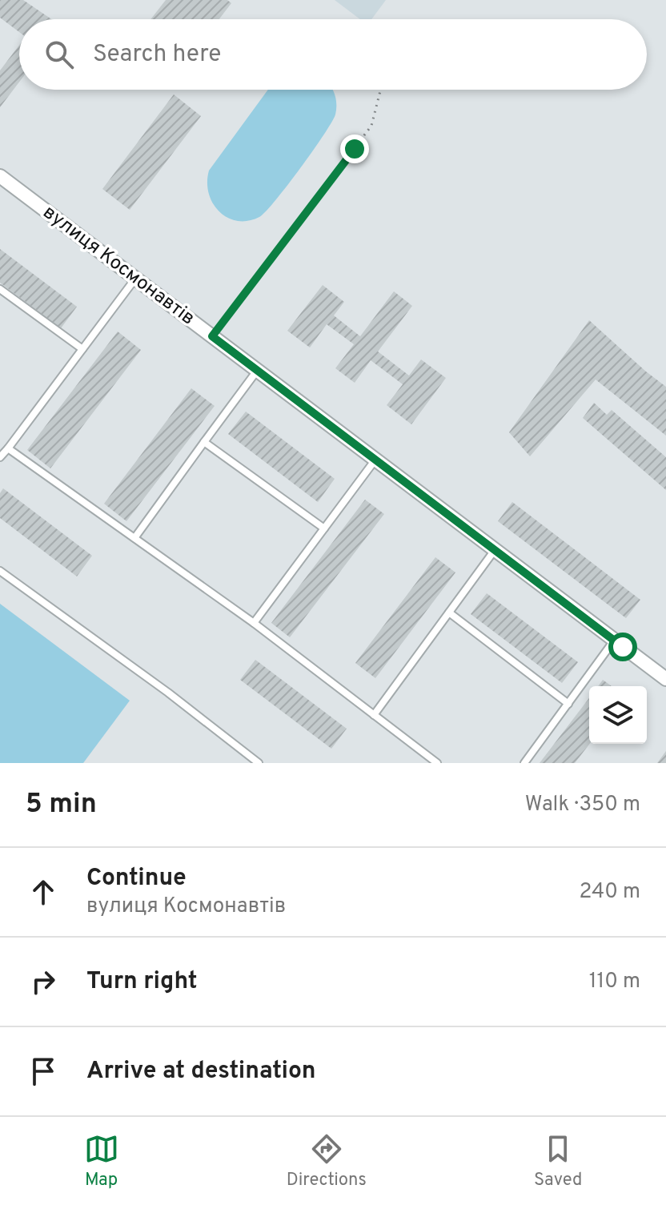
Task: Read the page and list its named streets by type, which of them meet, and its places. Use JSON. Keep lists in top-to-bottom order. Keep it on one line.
{"streets":{"street":["вулиця Космонавтів"]},"page":{"search":"Search here","heading":["5 min","Walk · 350 m"],"list":[["Continue","вулиця Космонавтів","240 m"],["Turn right","110 m"],"Arrive at destination"],"nav":["Map","Directions","Saved"]}}
